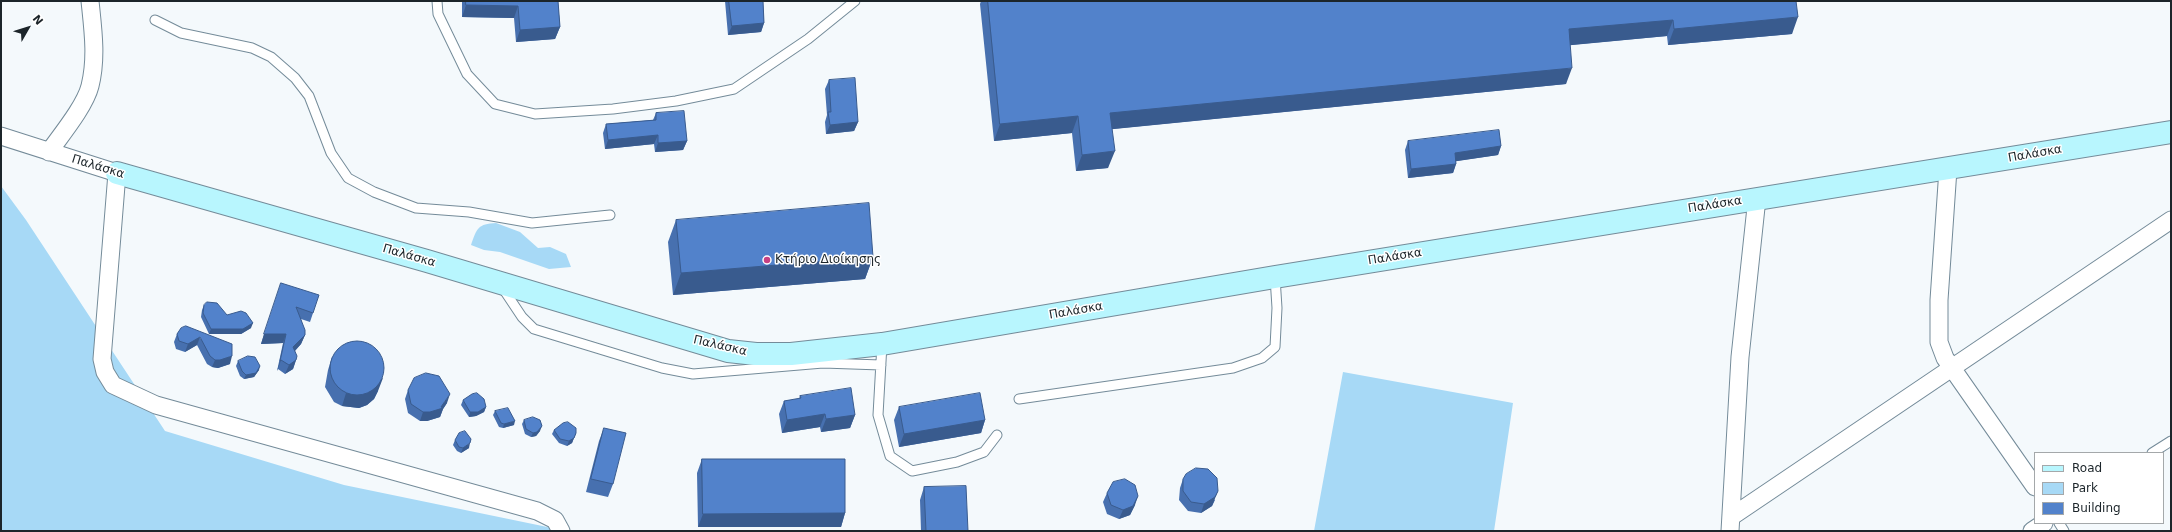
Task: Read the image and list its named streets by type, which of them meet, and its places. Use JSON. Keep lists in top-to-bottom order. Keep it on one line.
{"streets":{"street":["Παλάσκα"]},"places":["Κτήριο Διοίκησης"],"legend":["Road","Park","Building"],"north":"top right"}
